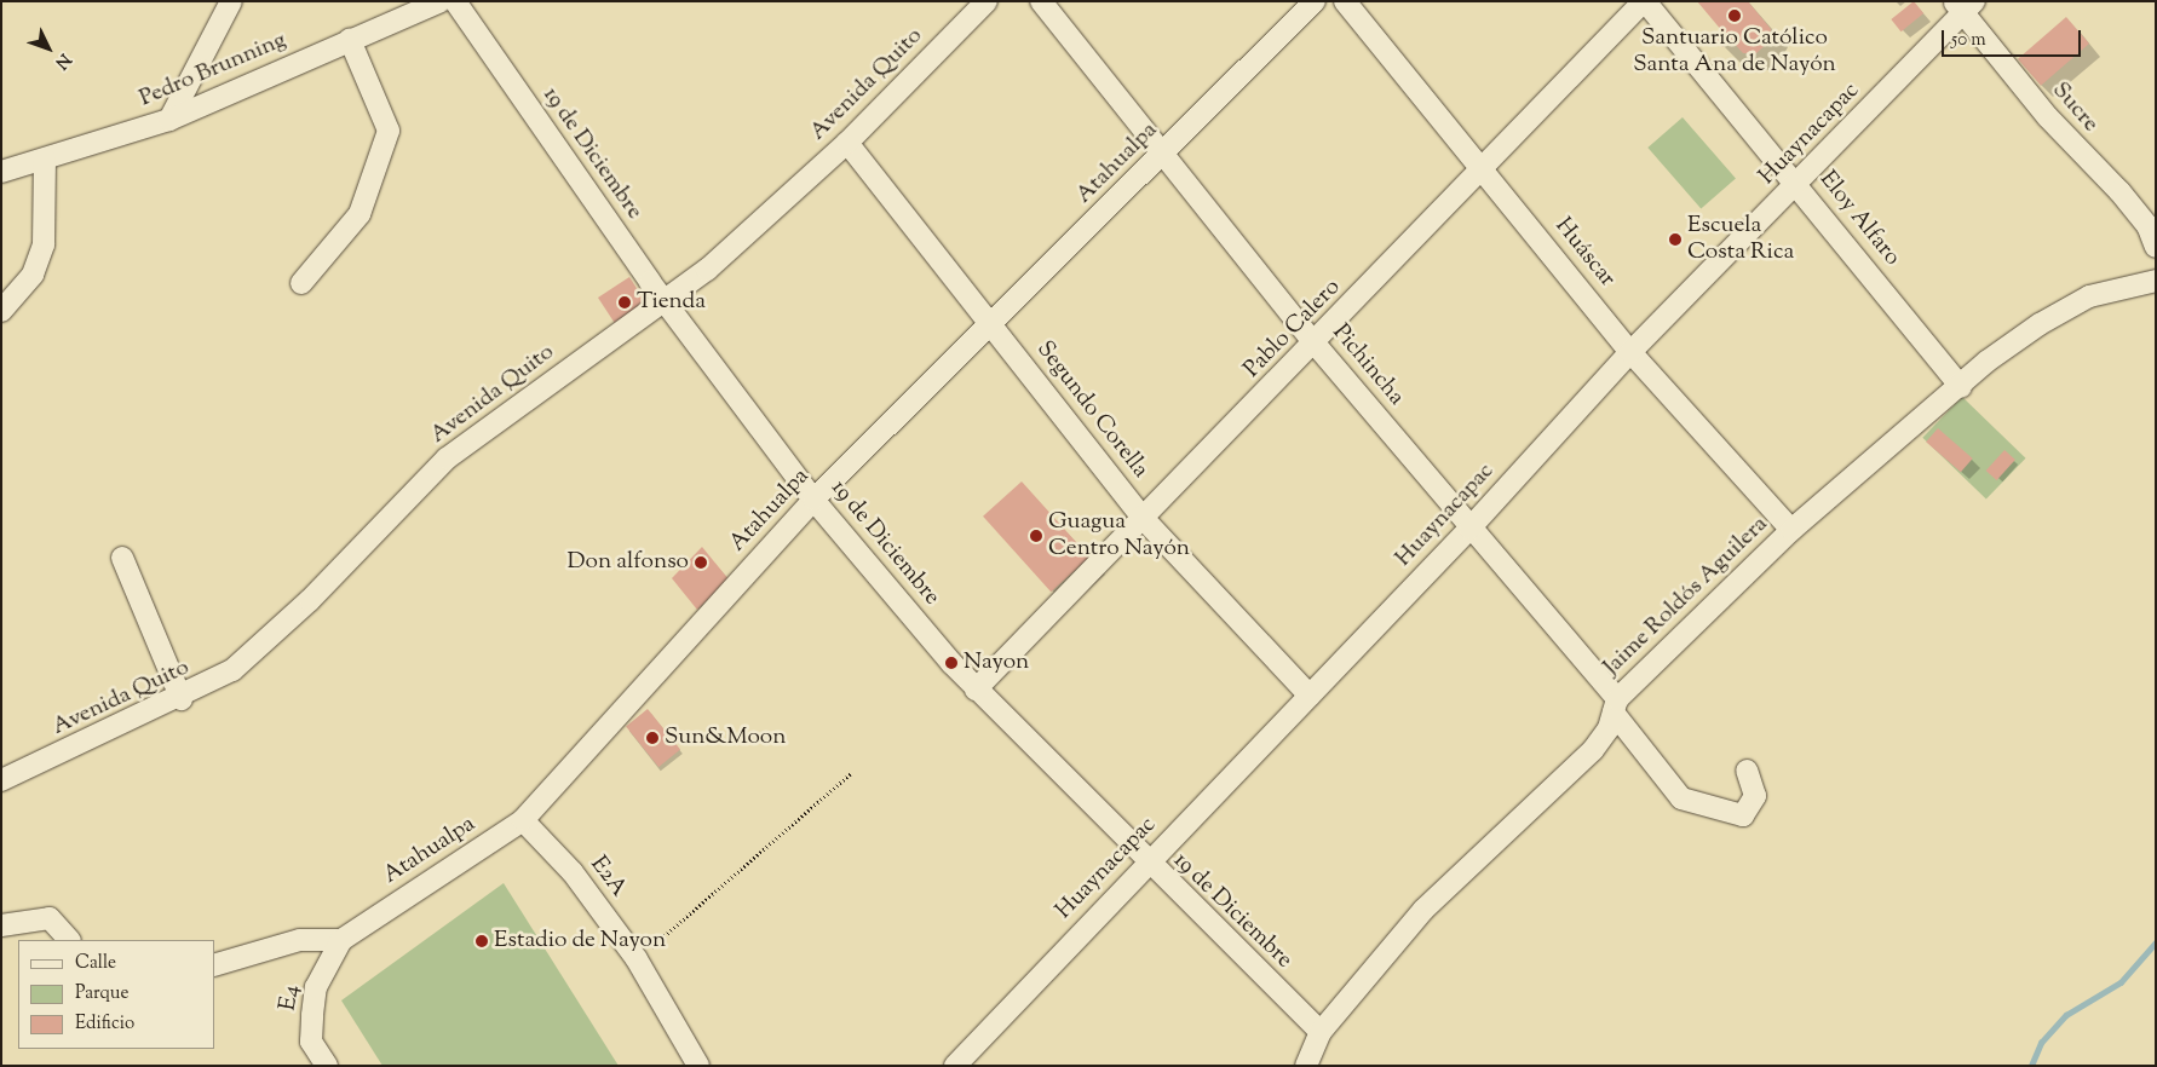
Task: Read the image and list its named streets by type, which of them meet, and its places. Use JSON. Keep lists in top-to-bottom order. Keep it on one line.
{"streets":{"street":["Pedro Brunning","Avenida Quito","Sucre","Huaynacapac","19 de Diciembre","Atahualpa","Eloy Alfaro","Huáscar","Pablo Calero","Pichincha","Segundo Corella","Jaime Roldós Aguilera","E2A","E4"]},"crossings":[["Avenida Quito","19 de Diciembre"],["Avenida Quito","Segundo Corella"],["Sucre","Huaynacapac"],["Huaynacapac","19 de Diciembre"],["Huaynacapac","Eloy Alfaro"],["Huaynacapac","Huáscar"],["Huaynacapac","Pichincha"],["Huaynacapac","Segundo Corella"],["19 de Diciembre","Atahualpa"],["19 de Diciembre","Pablo Calero"],["19 de Diciembre","Jaime Roldós Aguilera"],["Atahualpa","Pichincha"],["Atahualpa","Segundo Corella"],["Atahualpa","E2A"],["Atahualpa","E4"],["Eloy Alfaro","Pablo Calero"],["Eloy Alfaro","Jaime Roldós Aguilera"],["Huáscar","Pablo Calero"],["Huáscar","Jaime Roldós Aguilera"],["Pablo Calero","Pichincha"],["Pablo Calero","Segundo Corella"],["Pichincha","Jaime Roldós Aguilera"]],"places":["Santuario Católico Santa Ana de Nayón","Escuela Costa Rica","Tienda","Guagua Centro Nayón","Don alfonso","Nayon","Sun&Moon","Estadio de Nayon"],"legend":["Calle","Parque","Edificio"],"scale_bar":"50 m","north":"bottom right"}
